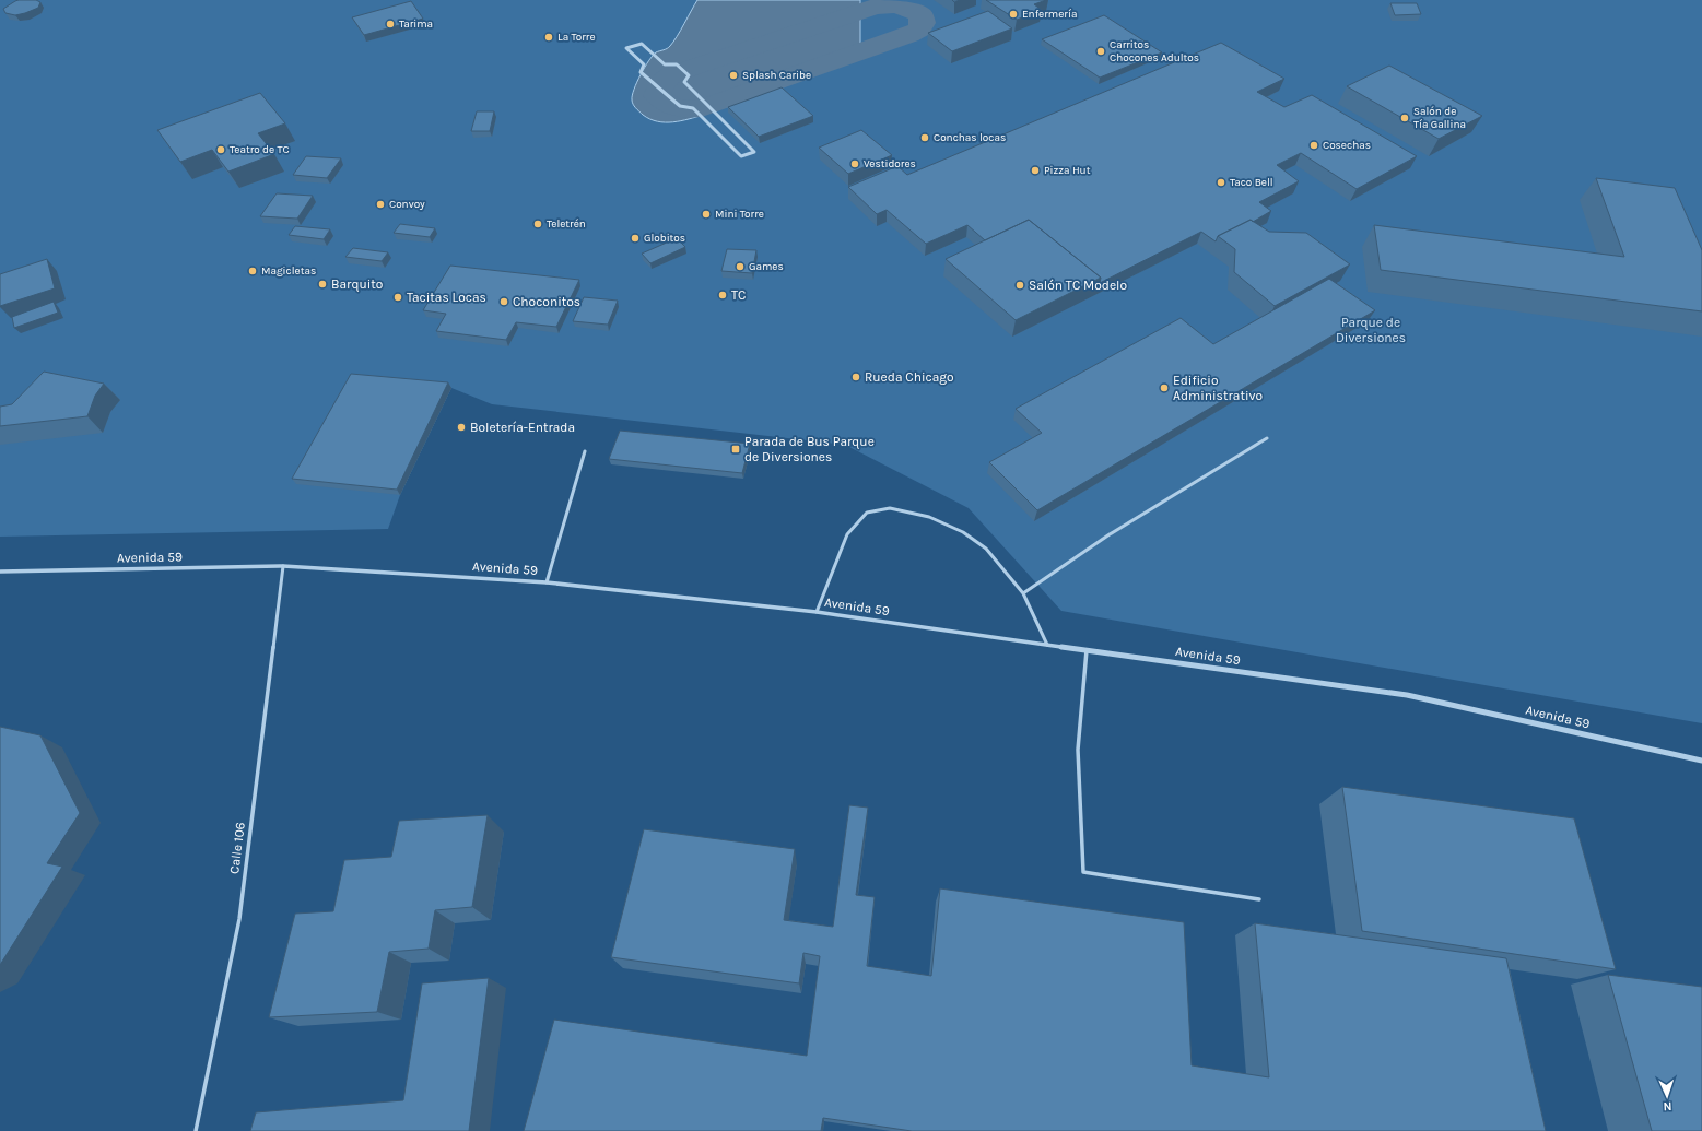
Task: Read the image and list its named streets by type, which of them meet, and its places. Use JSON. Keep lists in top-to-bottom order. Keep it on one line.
{"streets":{"street":["Avenida 59"],"lane":["Calle 106"]},"crossings":[["Avenida 59","Calle 106"]],"parks":["Parque de Diversiones"],"places":{"other":["Enfermería","Tarima","La Torre","Carritos Chocones Adultos","Splash Caribe","Salón de Tía Gallina","Conchas locas","Cosechas","Teatro de TC","Vestidores","Pizza Hut","Taco Bell","Convoy","Mini Torre","Teletrén","Globitos","Games","Magicletas","Barquito","Salón TC Modelo","TC","Tacitas Locas","Choconitos","Rueda Chicago","Edificio Administrativo","Boletería-Entrada"],"transit":["Parada de Bus Parque de Diversiones"]},"north":"bottom"}
